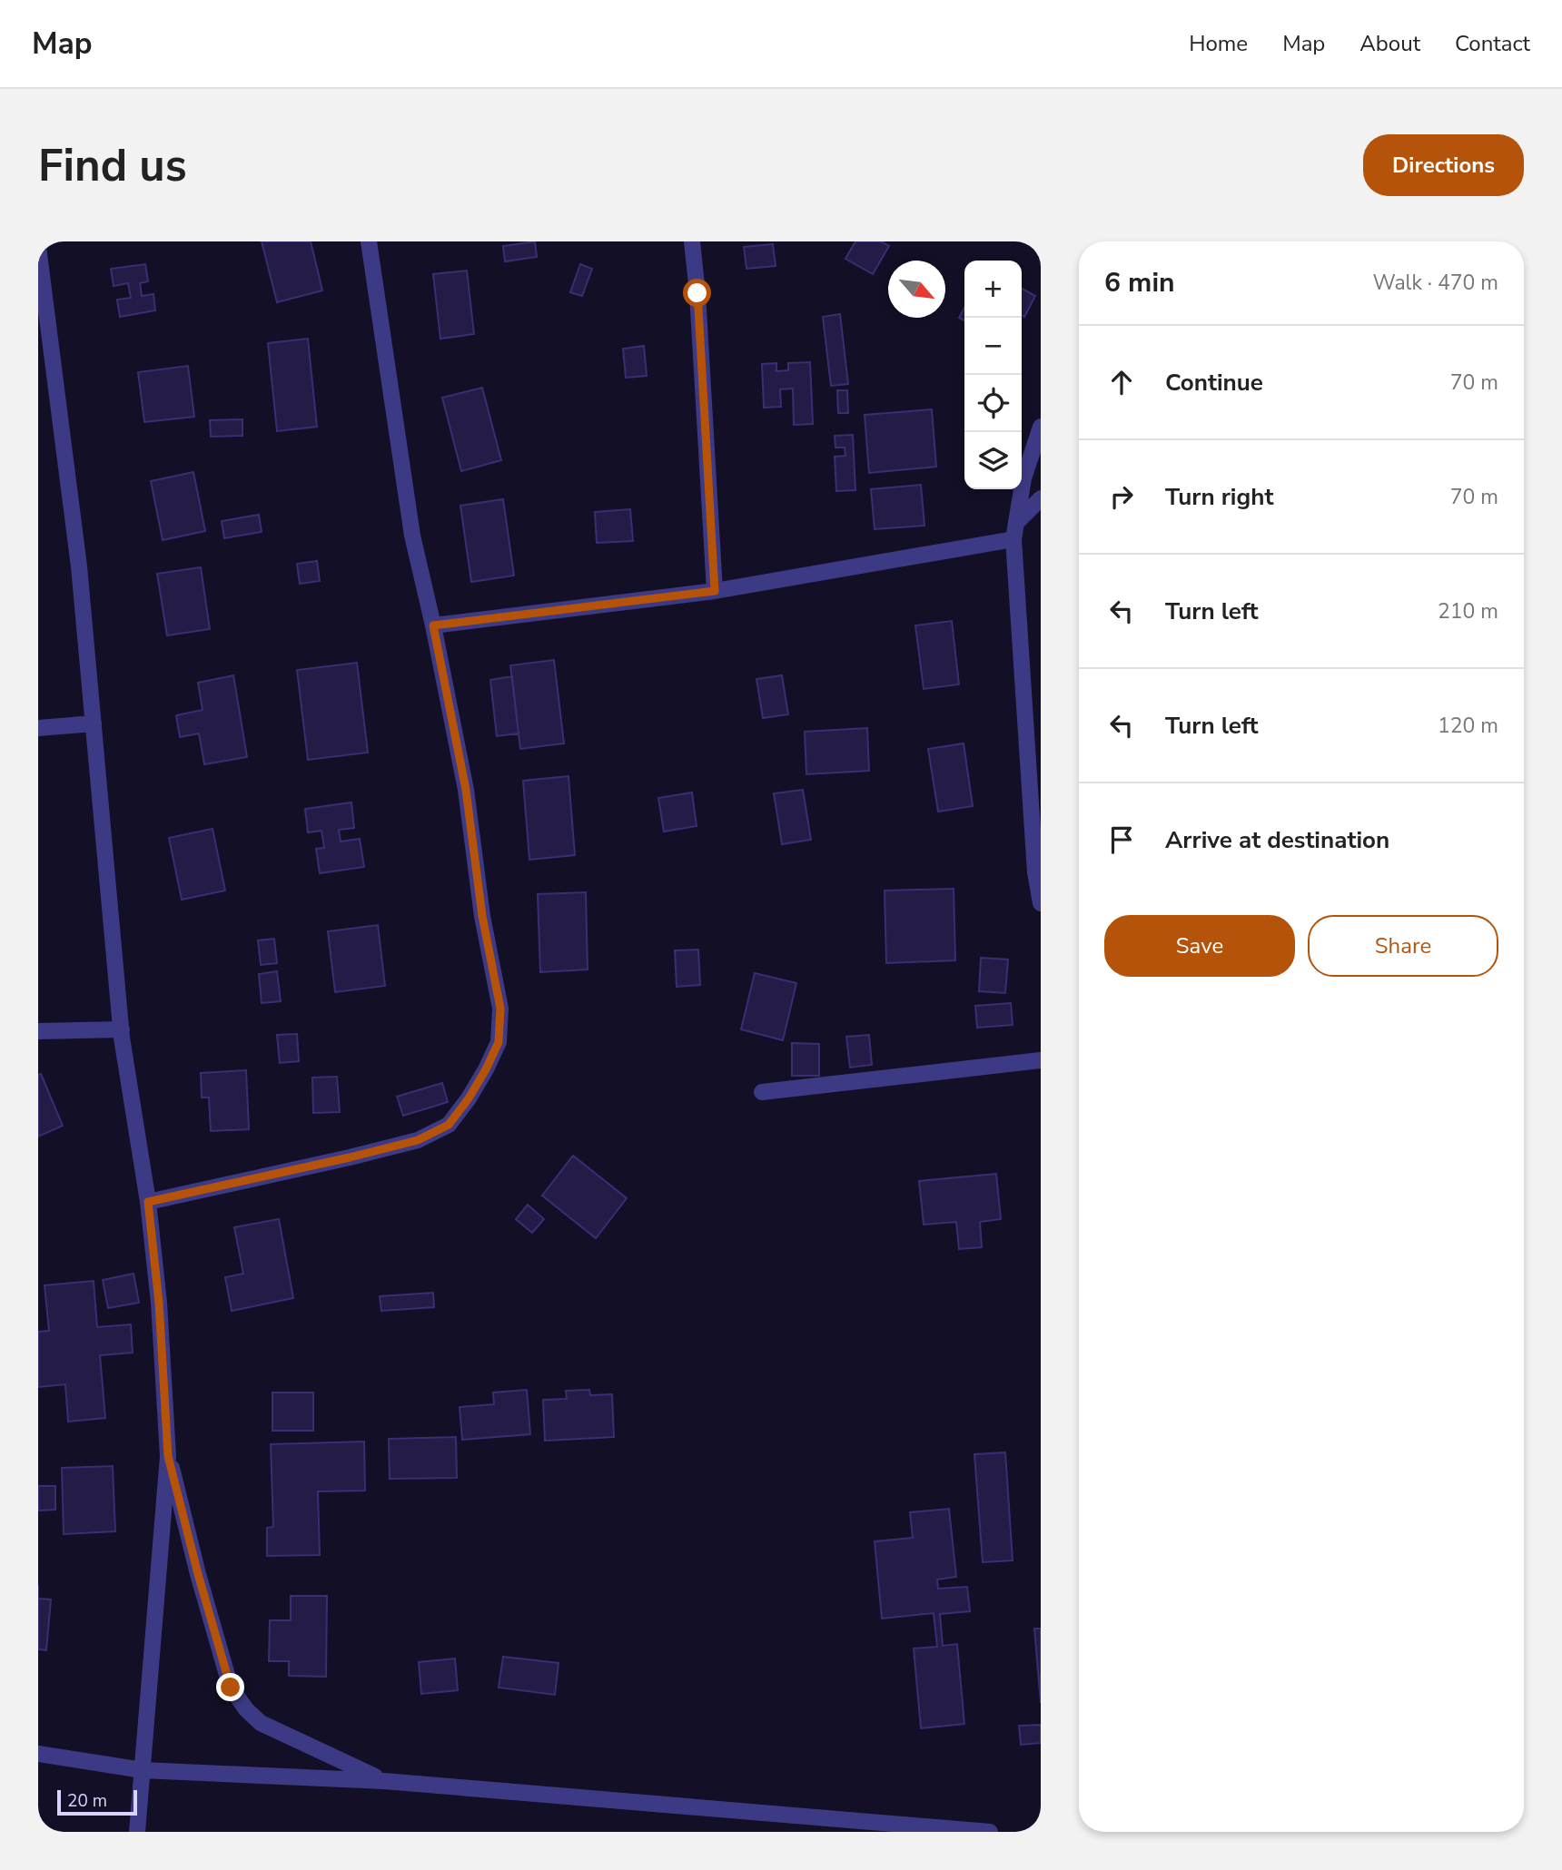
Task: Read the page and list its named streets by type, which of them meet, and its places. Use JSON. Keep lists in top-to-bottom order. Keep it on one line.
{"scale_bar":"20 m","north":"bottom right","page":{"header":"Map","nav":["Home","Map","About","Contact"],"buttons":["Directions",["Save","Share"]],"title":"Find us","heading":["6 min","Walk · 470 m"],"map_buttons":["+","−"],"list":[["Continue","70 m"],["Turn right","70 m"],["Turn left","210 m"],["Turn left","120 m"],"Arrive at destination"],"scale":"20 m"}}
